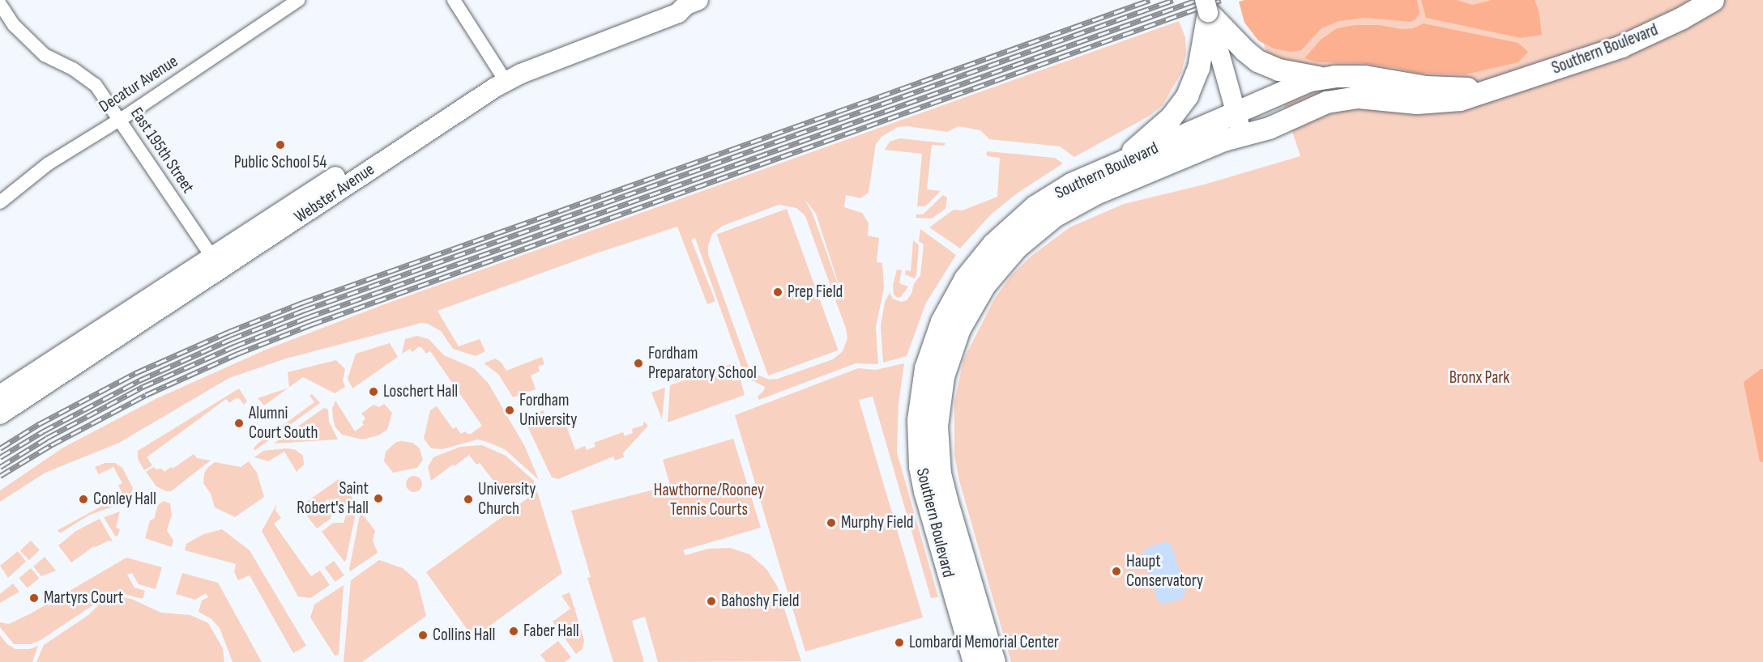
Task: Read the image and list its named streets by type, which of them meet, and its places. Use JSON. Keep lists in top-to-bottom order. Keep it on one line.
{"streets":{"main road":["Southern Boulevard","Webster Avenue"],"street":["Decatur Avenue","East 195th Street"]},"crossings":[["Decatur Avenue","East 195th Street"],["East 195th Street","Webster Avenue"]],"parks":["Bronx Park","Hawthorne/Rooney Tennis Courts"],"places":["Public School 54","Prep Field","Fordham Preparatory School","Loschert Hall","Fordham University","Alumni Court South","Saint Robert's Hall","Conley Hall","University Church","Murphy Field","Haupt Conservatory","Martyrs Court","Bahoshy Field","Faber Hall","Collins Hall","Lombardi Memorial Center"]}
